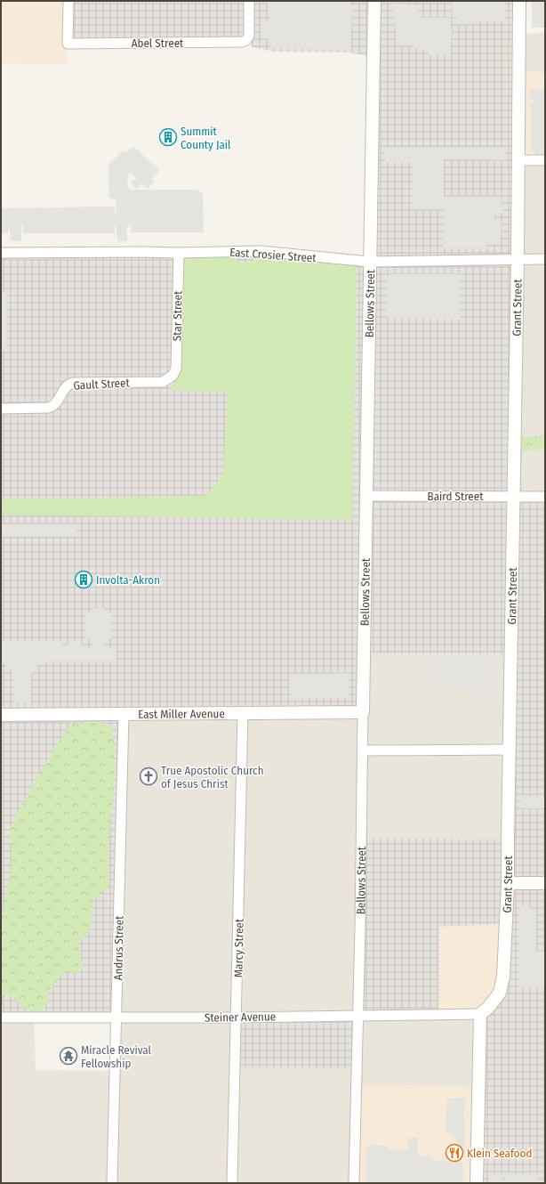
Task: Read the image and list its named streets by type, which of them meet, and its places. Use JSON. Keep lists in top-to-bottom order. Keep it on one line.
{"streets":{"street":["Abel Street","East Crosier Street","Bellows Street","Grant Street","Star Street","Gault Street","Baird Street","East Miller Avenue","Andrus Street","Marcy Street","Steiner Avenue"]},"crossings":[["East Crosier Street","Bellows Street"],["East Crosier Street","Grant Street"],["East Crosier Street","Star Street"],["Bellows Street","Baird Street"],["Bellows Street","East Miller Avenue"],["Bellows Street","Steiner Avenue"],["Grant Street","Baird Street"],["Grant Street","Steiner Avenue"],["Star Street","Gault Street"],["East Miller Avenue","Andrus Street"],["East Miller Avenue","Marcy Street"],["Andrus Street","Steiner Avenue"],["Marcy Street","Steiner Avenue"]],"places":{"building":["Summit County Jail","Involta-Akron"],"church":["True Apostolic Church of Jesus Christ"],"temple":["Miracle Revival Fellowship"],"restaurant":["Klein Seafood"]}}
